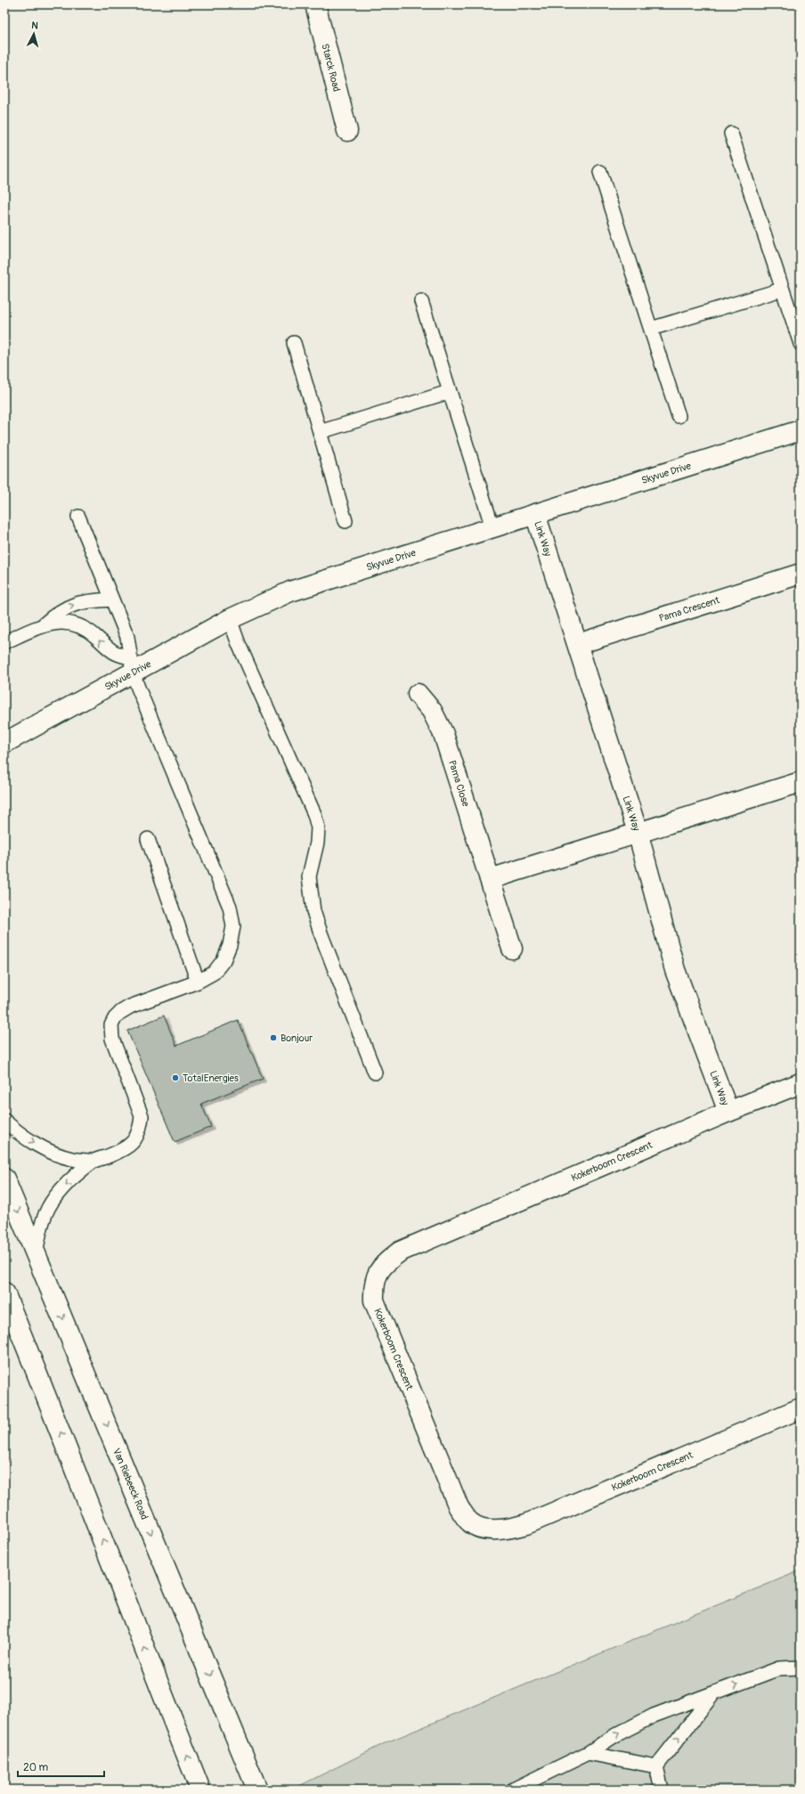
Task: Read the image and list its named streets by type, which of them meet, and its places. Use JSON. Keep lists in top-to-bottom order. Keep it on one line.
{"streets":{"street":["Starck Road","Skyvue Drive","Link Way","Pama Crescent","Pama Close","Kokerboom Crescent","Van Riebeeck Road"]},"crossings":[["Skyvue Drive","Link Way"],["Link Way","Pama Crescent"],["Link Way","Kokerboom Crescent"]],"places":["Bonjour","TotalEnergies"],"scale_bar":"20 m","north":"top"}
